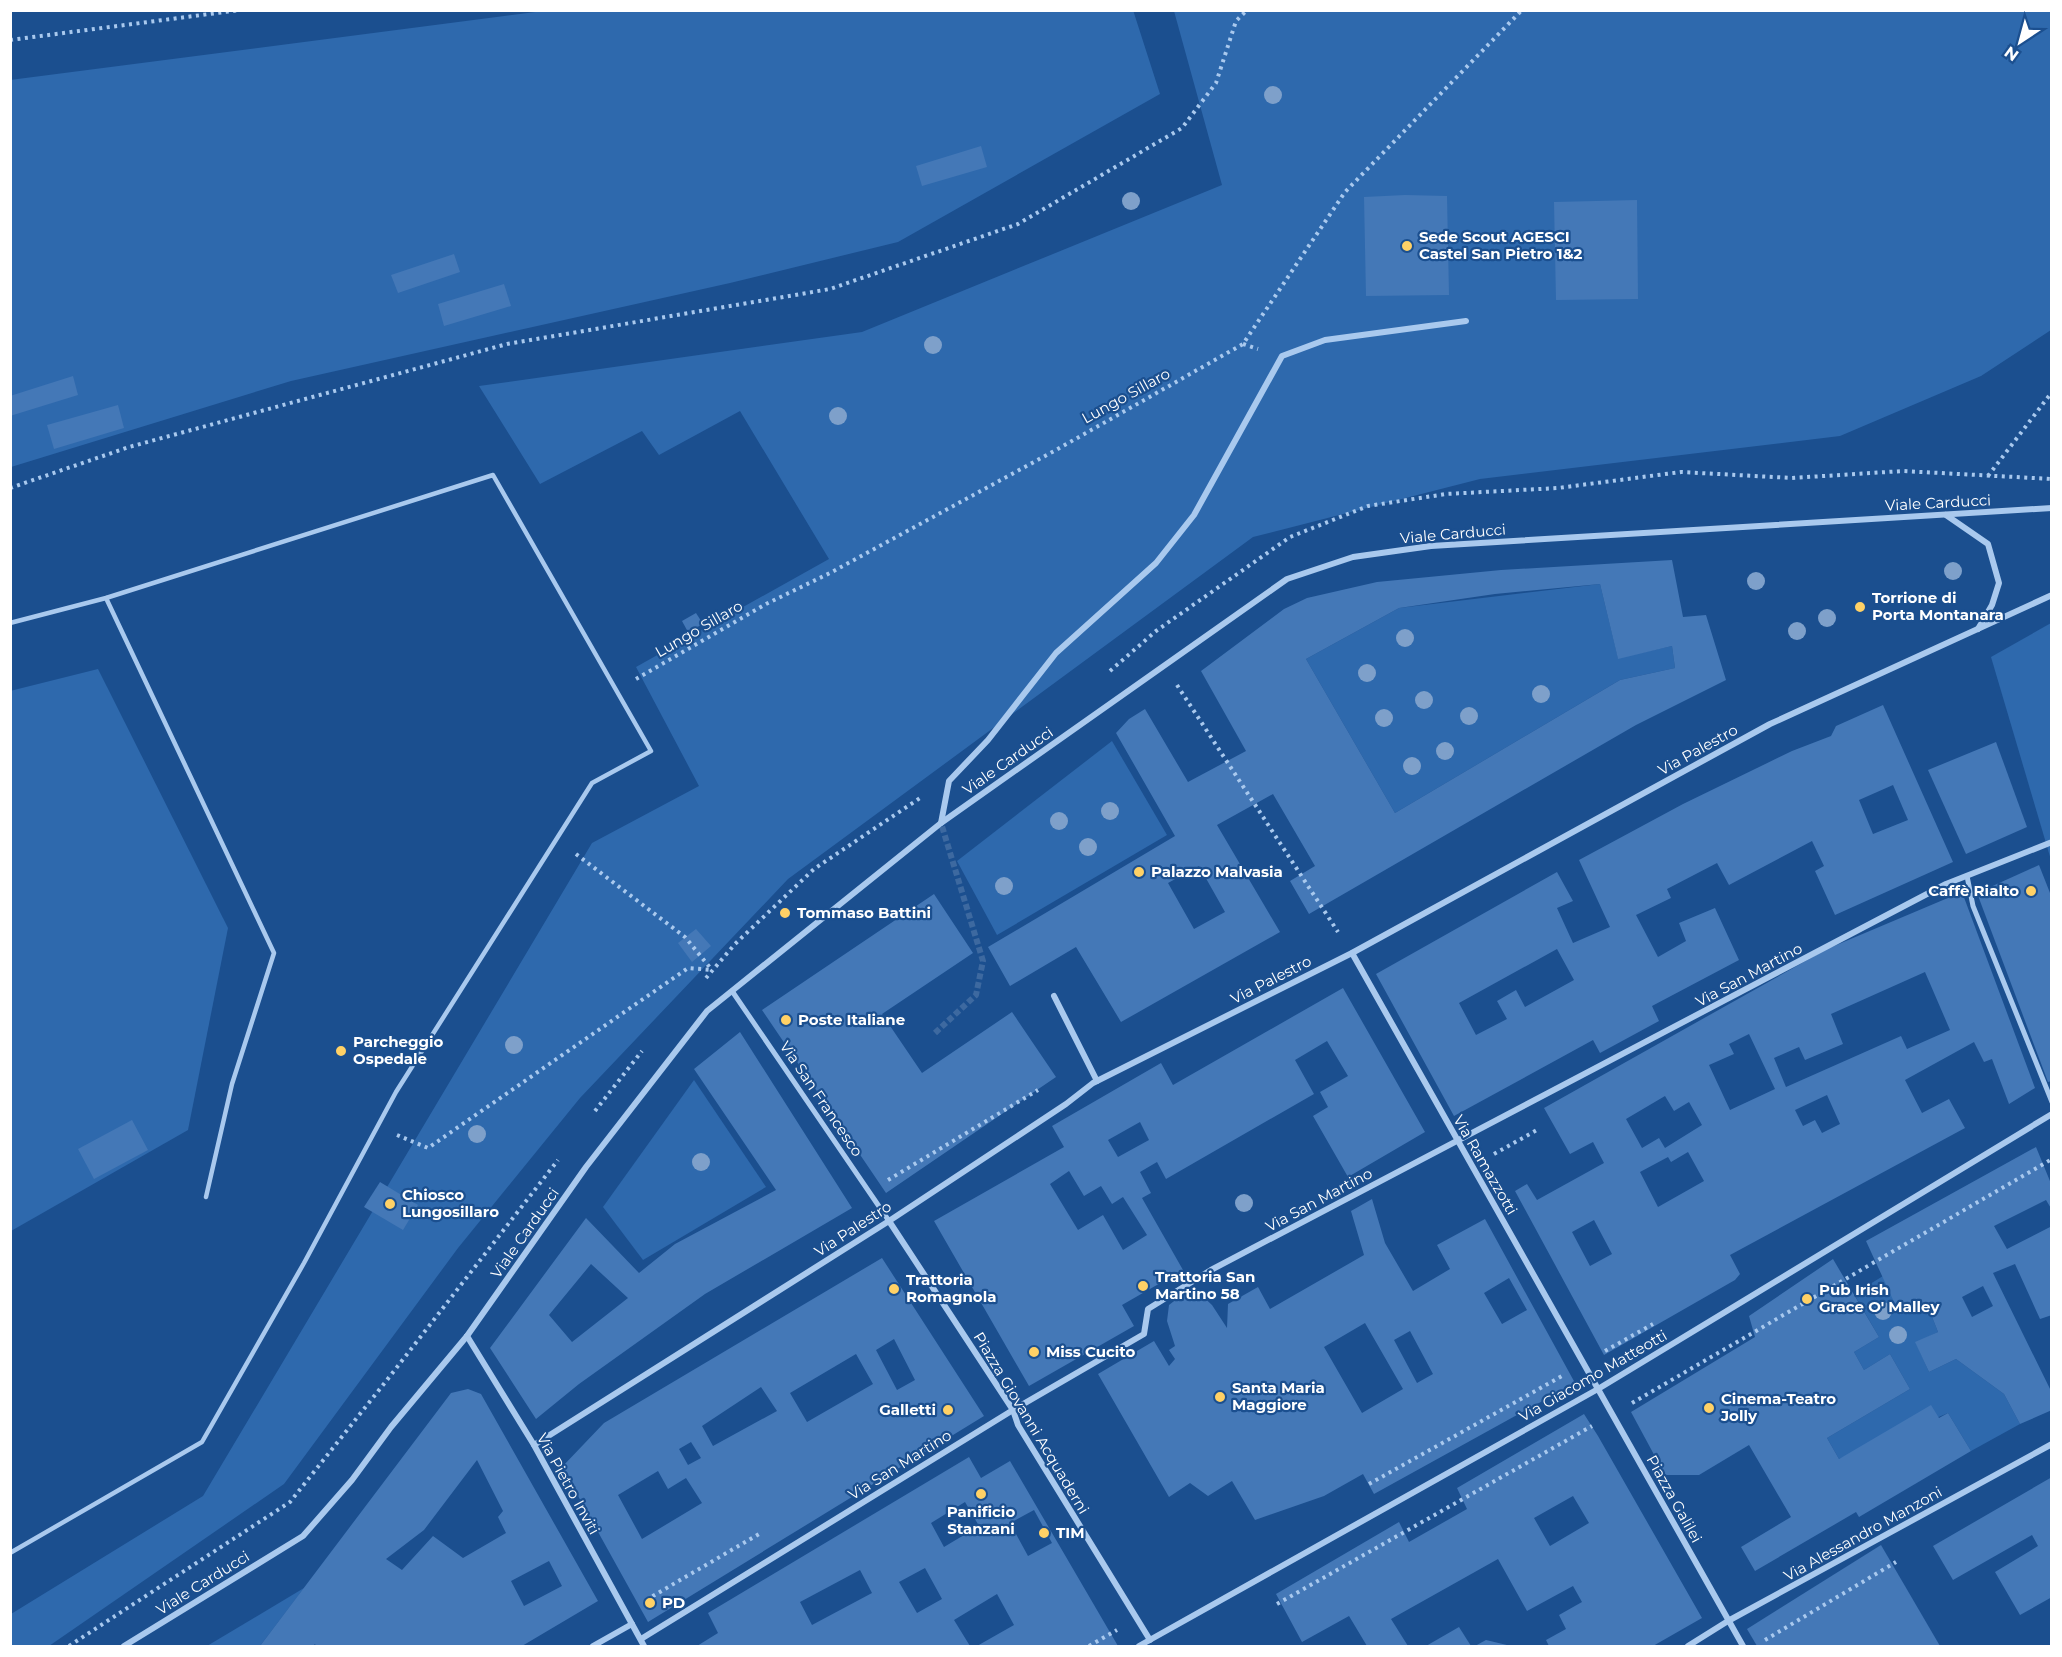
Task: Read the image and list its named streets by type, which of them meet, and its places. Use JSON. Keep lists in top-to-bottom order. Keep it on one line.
{"streets":{"street":["Viale Carducci","Via Palestro","Via San Martino","Via San Francesco","Via Ramazzotti","Via Giacomo Matteotti","Piazza Giovanni Acquaderni","Via Pietro Inviti","Piazza Galilei","Via Alessandro Manzoni"],"path":["Lungo Sillaro"]},"crossings":[["Viale Carducci","Via San Francesco"],["Viale Carducci","Via Pietro Inviti"],["Via Palestro","Via San Francesco"],["Via Palestro","Via Ramazzotti"],["Via Palestro","Piazza Giovanni Acquaderni"],["Via Palestro","Via Pietro Inviti"],["Via San Martino","Via Ramazzotti"],["Via San Martino","Piazza Giovanni Acquaderni"],["Via San Martino","Via Pietro Inviti"],["Via San Francesco","Piazza Giovanni Acquaderni"],["Via Ramazzotti","Via Giacomo Matteotti"],["Via Ramazzotti","Piazza Galilei"],["Via Giacomo Matteotti","Piazza Giovanni Acquaderni"],["Via Giacomo Matteotti","Piazza Galilei"],["Piazza Galilei","Via Alessandro Manzoni"]],"places":["Sede Scout AGESCI Castel San Pietro 1&2","Torrione di Porta Montanara","Palazzo Malvasia","Caffè Rialto","Tommaso Battini","Poste Italiane","Parcheggio Ospedale","Chiosco Lungosillaro","Trattoria San Martino 58","Trattoria Romagnola","Pub Irish Grace O' Malley","Miss Cucito","Santa Maria Maggiore","Cinema-Teatro Jolly","Galletti","Panificio Stanzani","TIM","PD"],"north":"bottom left"}
